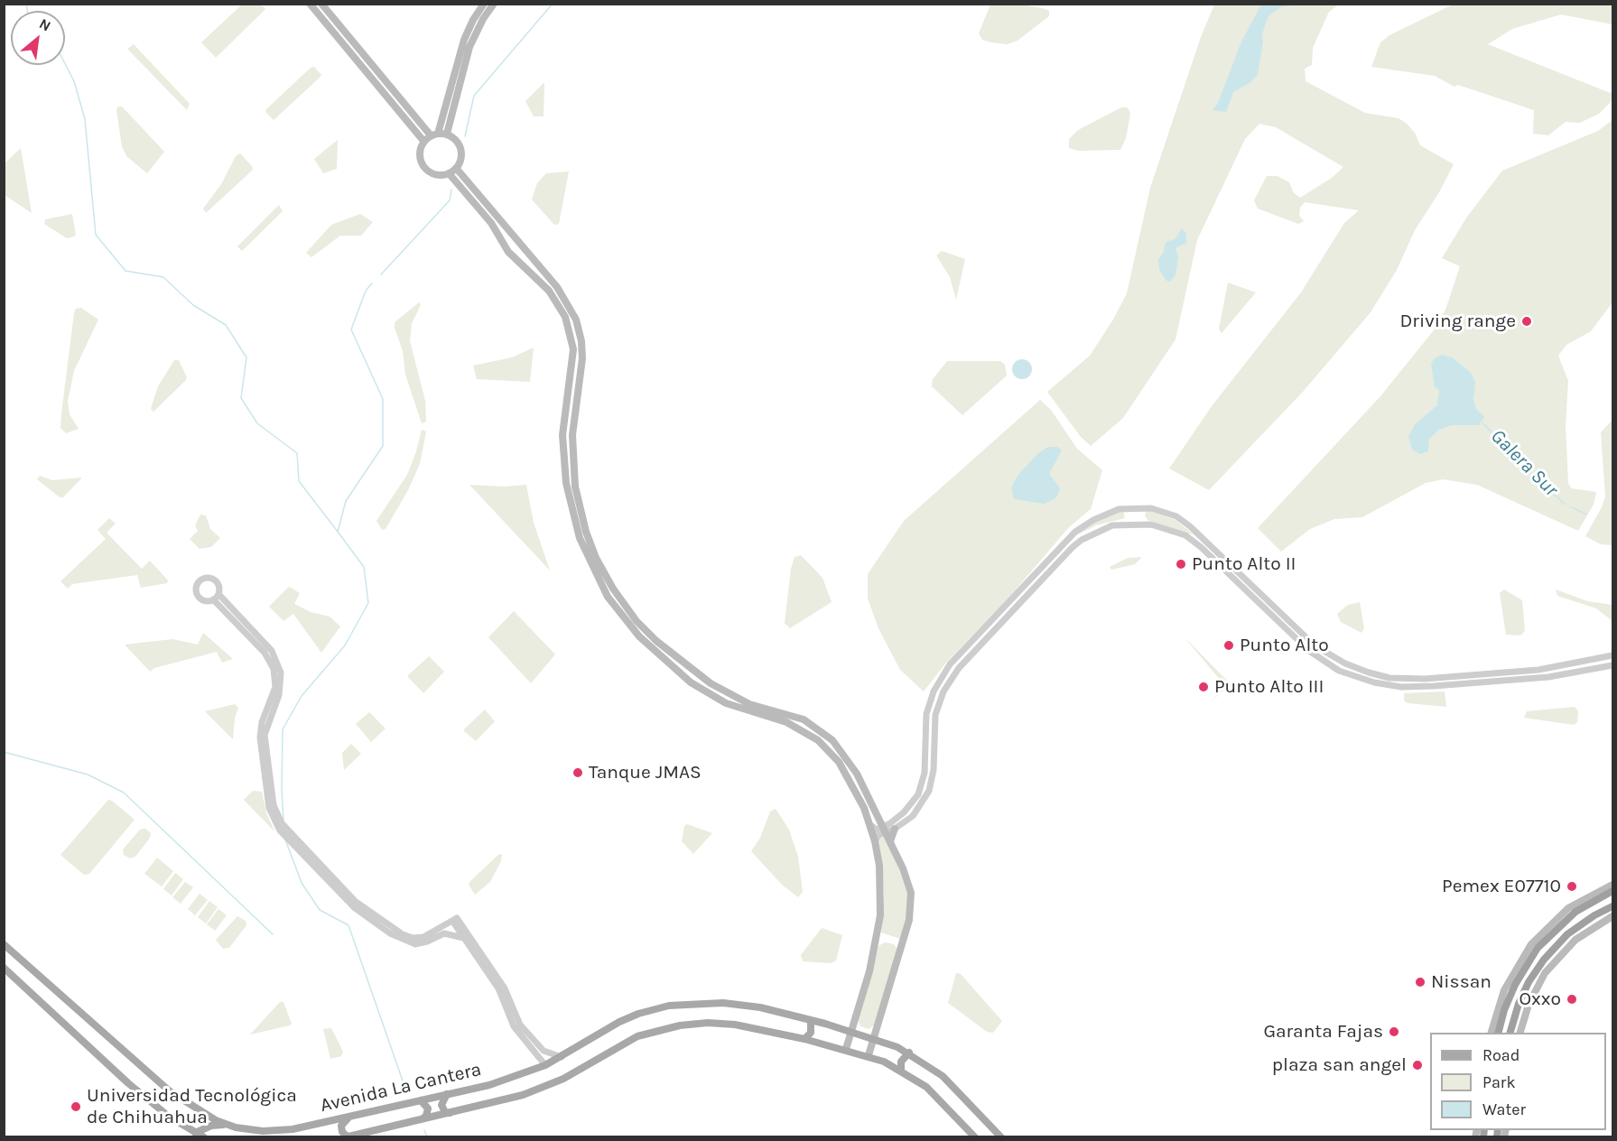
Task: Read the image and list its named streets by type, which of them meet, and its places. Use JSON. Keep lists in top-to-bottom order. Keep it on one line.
{"streets":{"main road":["Avenida La Cantera"]},"water":["Galera Sur"],"places":["Driving range","Punto Alto II","Punto Alto","Punto Alto III","Tanque JMAS","Pemex E07710","Nissan","Oxxo","Garanta Fajas","plaza san angel","Universidad Tecnológica de Chihuahua"],"legend":["Road","Park","Water"],"north":"top right"}
